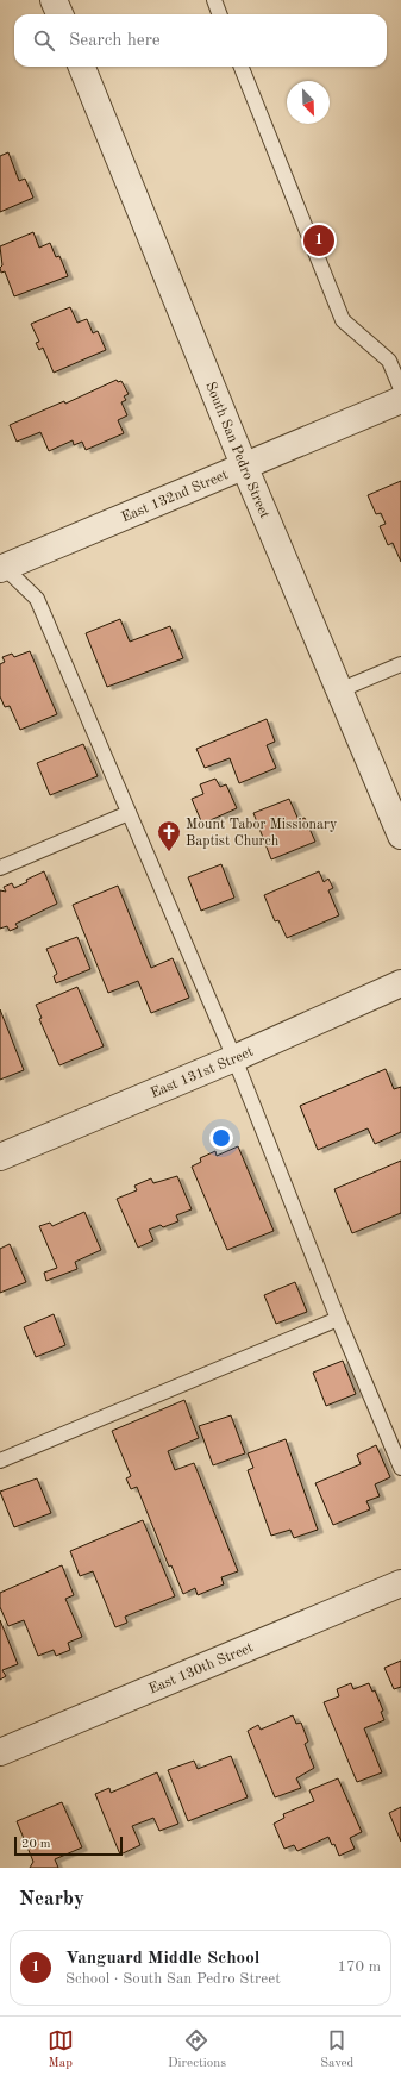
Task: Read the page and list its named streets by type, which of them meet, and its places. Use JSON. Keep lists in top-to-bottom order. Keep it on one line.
{"streets":{"street":["South San Pedro Street","East 132nd Street","East 131st Street","East 130th Street"]},"crossings":[["South San Pedro Street","East 132nd Street"]],"places":{"church":["Mount Tabor Missionary Baptist Church"]},"scale_bar":"20 m","north":"bottom right","page":{"search":"Search here","pins":"1","scale":"20 m","heading":"Nearby","list":[{"mark":"1","name":"Vanguard Middle School","note":"School · South San Pedro Street","value":"170 m"}],"nav":["Map","Directions","Saved"]}}
